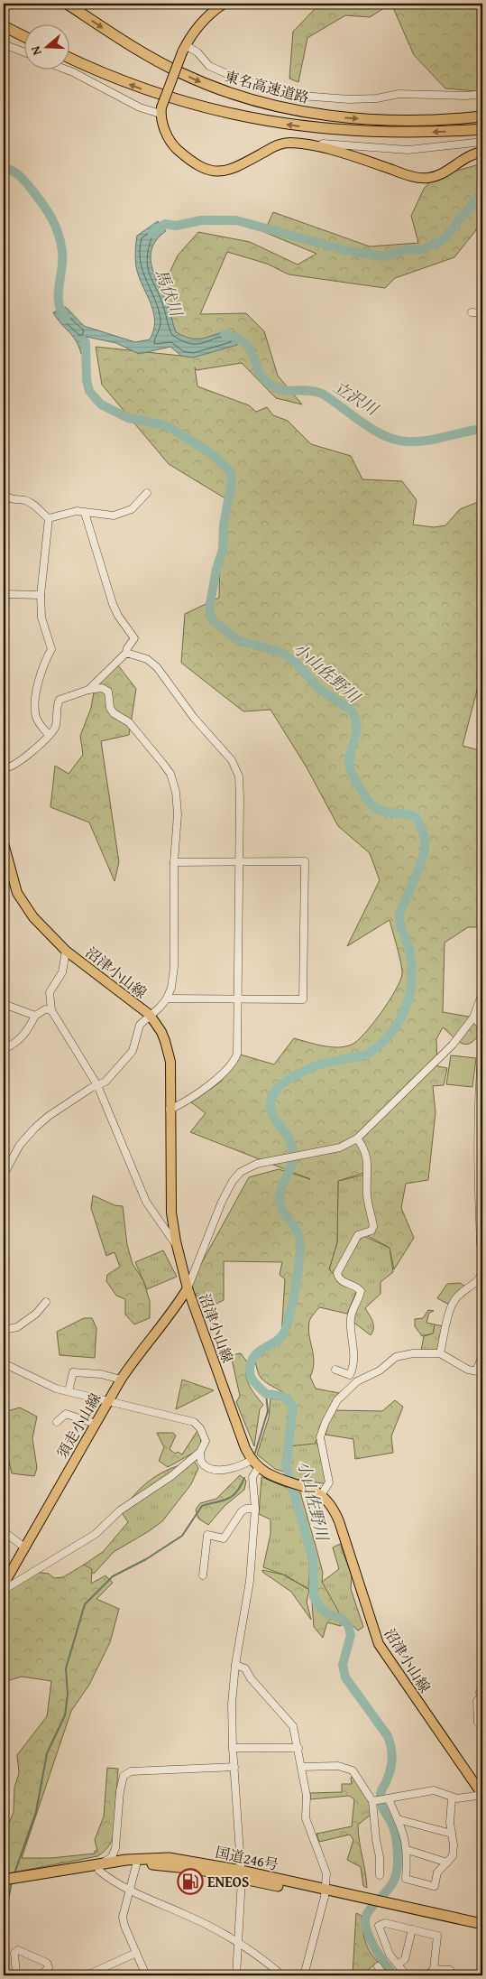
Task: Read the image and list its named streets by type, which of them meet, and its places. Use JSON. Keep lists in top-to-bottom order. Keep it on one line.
{"streets":{"highway":["東名高速道路","国道246号"],"main road":["沼津小山線","須走小山線"]},"crossings":[["沼津小山線","須走小山線"]],"water":["馬伏川","立沢川","小山佐野川"],"places":{"fuel station":["ENEOS"]},"north":"left"}
